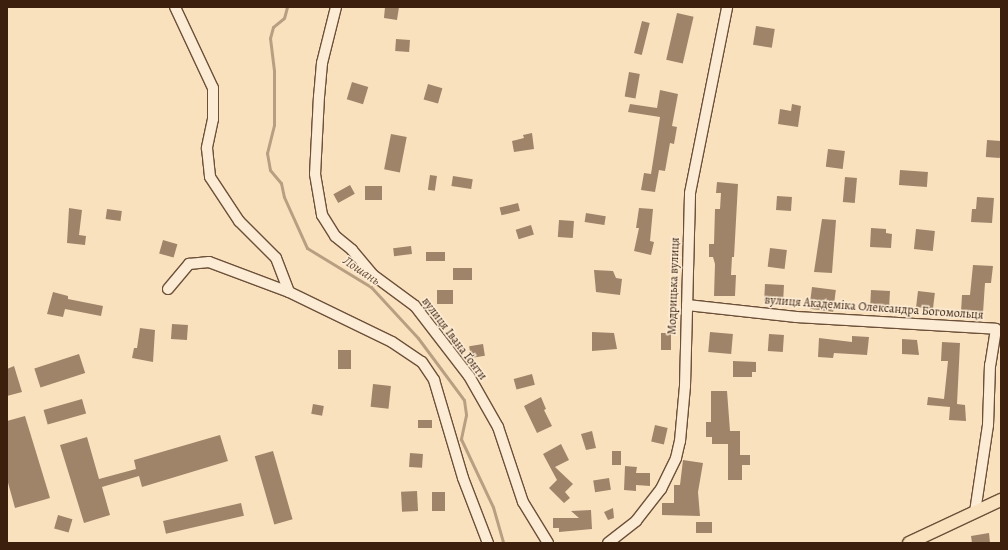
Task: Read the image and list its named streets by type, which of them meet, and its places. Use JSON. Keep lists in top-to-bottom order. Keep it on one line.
{"streets":{"street":["Модрицька вулиця","вулиця Академіка Олександра Богомольця","вулиця Івана Ґонти"]},"crossings":[["Модрицька вулиця","вулиця Академіка Олександра Богомольця"]],"water":["Лошань"]}
